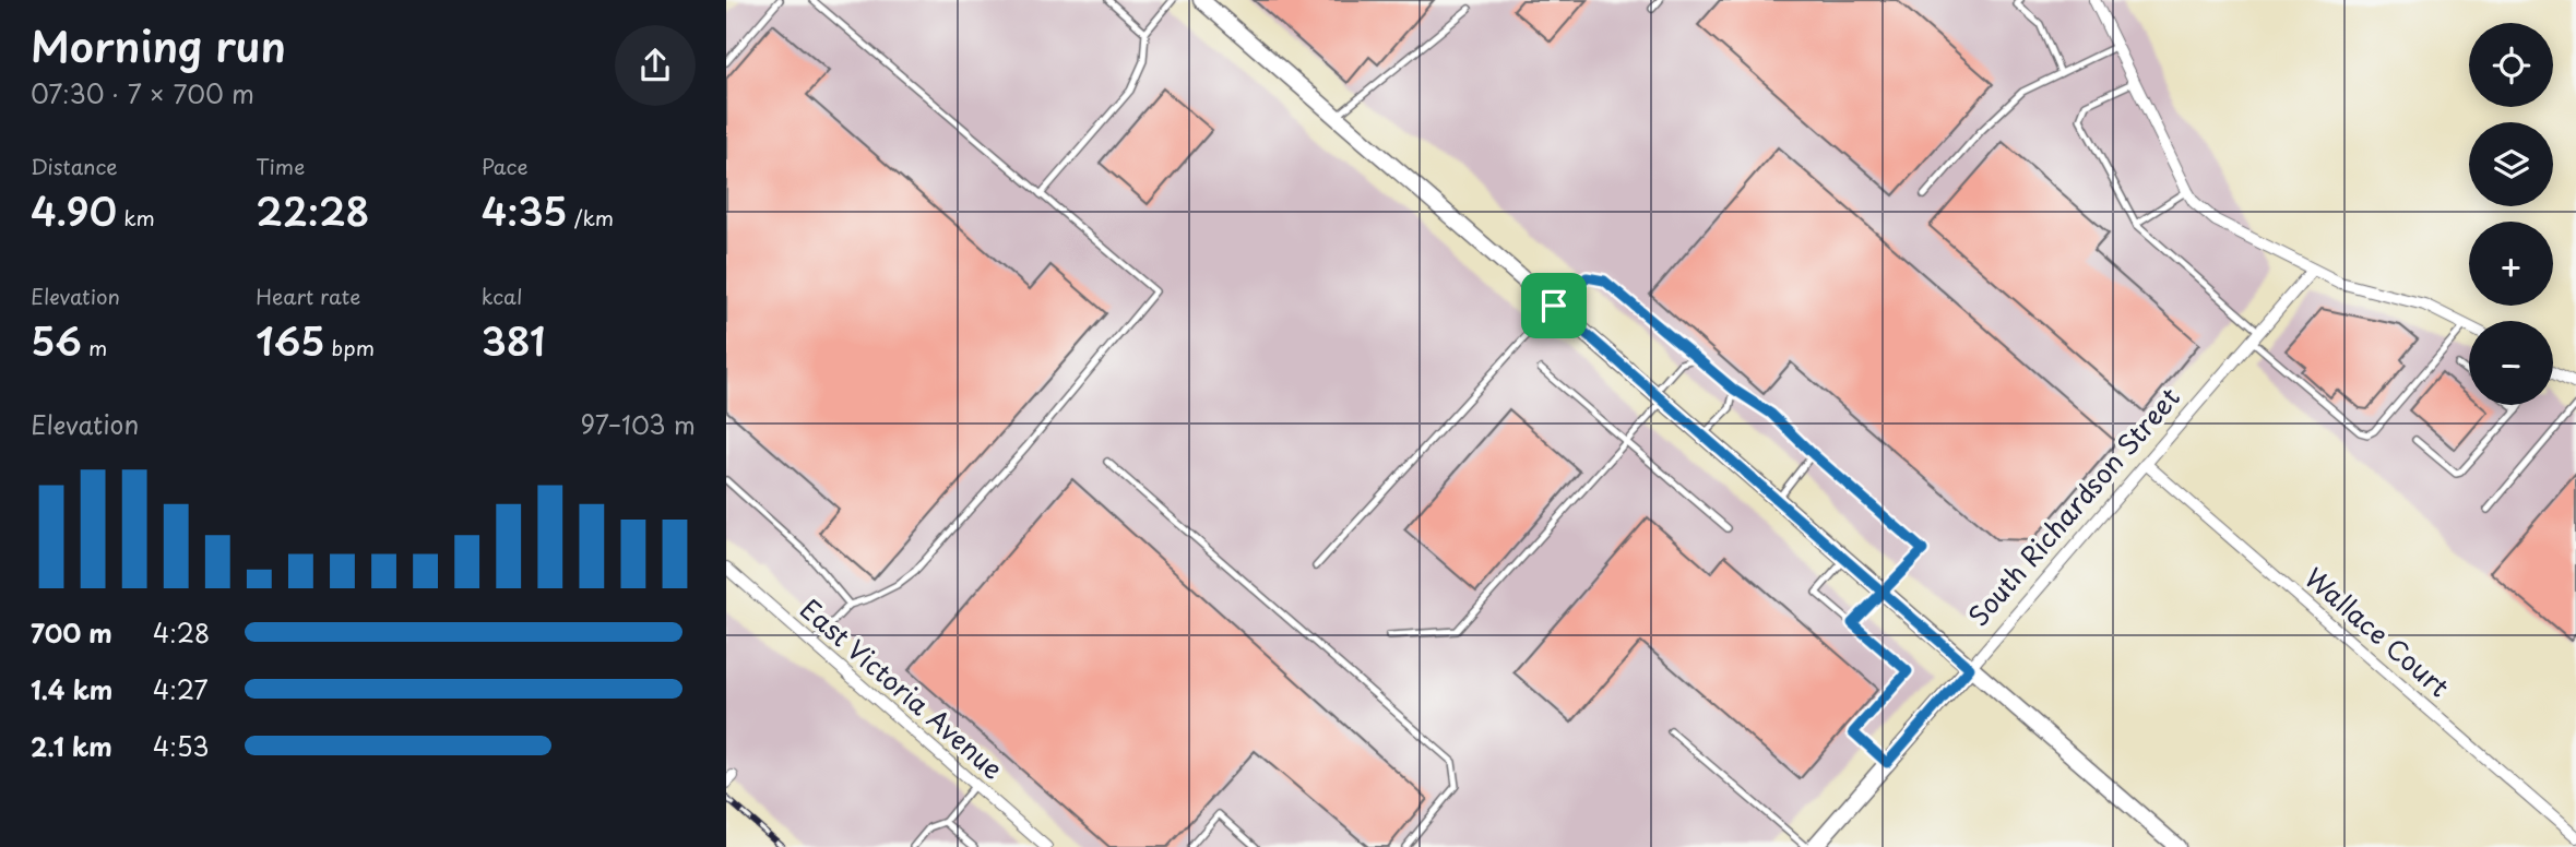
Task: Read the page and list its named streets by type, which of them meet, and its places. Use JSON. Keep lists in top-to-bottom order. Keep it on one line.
{"streets":{"main road":["South Richardson Street"],"street":["Wallace Court","East Victoria Avenue"]},"crossings":[["South Richardson Street","Wallace Court"]],"page":{"heading":["Morning run","07:30 · 7 × 700 m"],"map_buttons":["+","−"],"stats":[["Distance","4.90 km"],["Time","22:28"],["Pace","4:35 /km"],["Elevation","56 m"],["Heart rate","165 bpm"],["kcal","381"]],"chart":["Elevation","97–103 m"],"list":[{"name":"700 m","note":"4:28"},{"name":"1.4 km","note":"4:27"},{"name":"2.1 km","note":"4:53"}]}}
